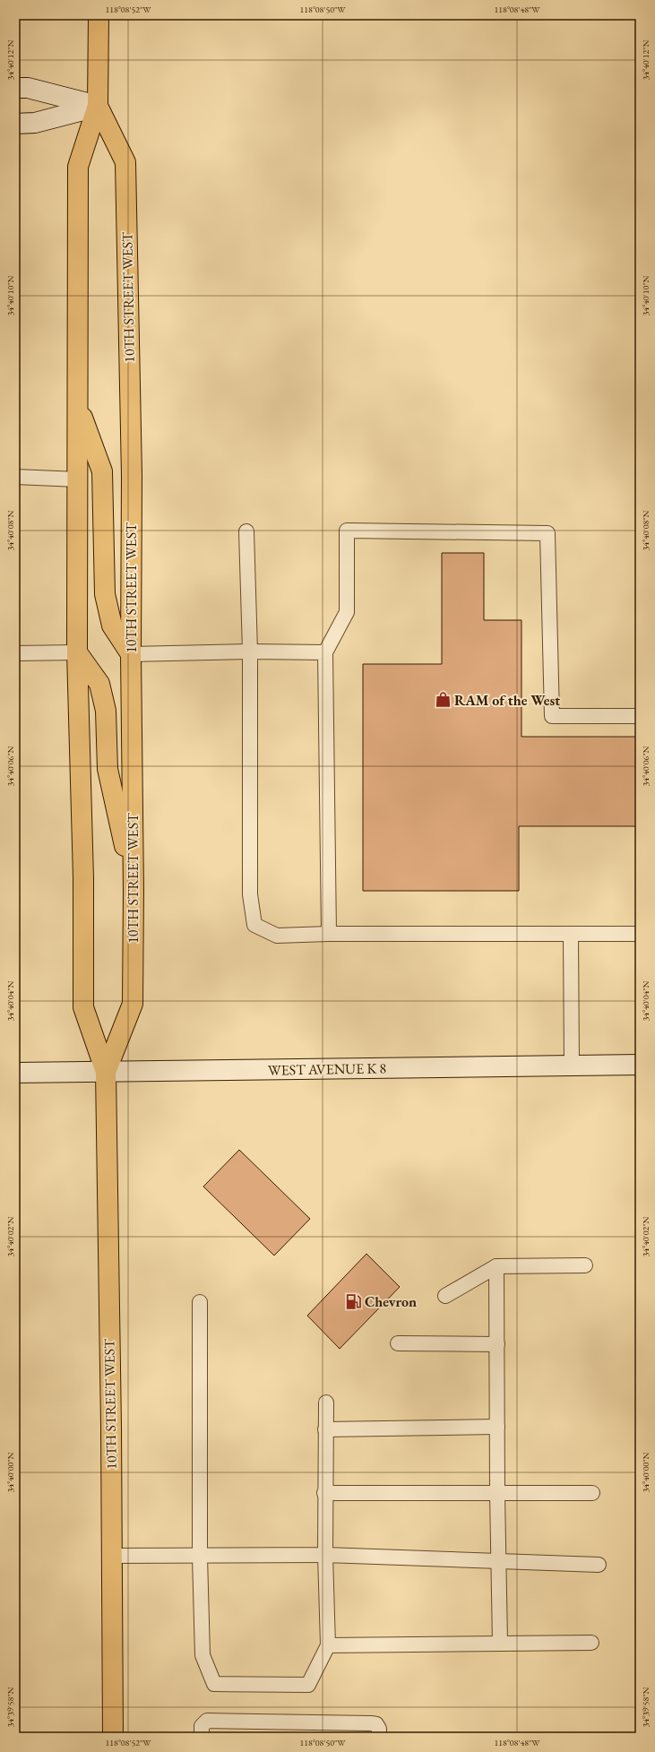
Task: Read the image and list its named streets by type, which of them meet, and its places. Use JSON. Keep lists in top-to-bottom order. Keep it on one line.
{"streets":{"main road":["10TH STREET WEST"],"street":["WEST AVENUE K 8"]},"crossings":[["10TH STREET WEST","WEST AVENUE K 8"]],"places":{"shop":["RAM of the West"],"fuel station":["Chevron"]},"coordinates":["118°08'52\"W","118°08'50\"W","118°08'48\"W","34°40'12\"N","34°40'10\"N","34°40'08\"N","34°40'06\"N","34°40'04\"N","34°40'02\"N","34°40'00\"N","34°39'58\"N"]}
